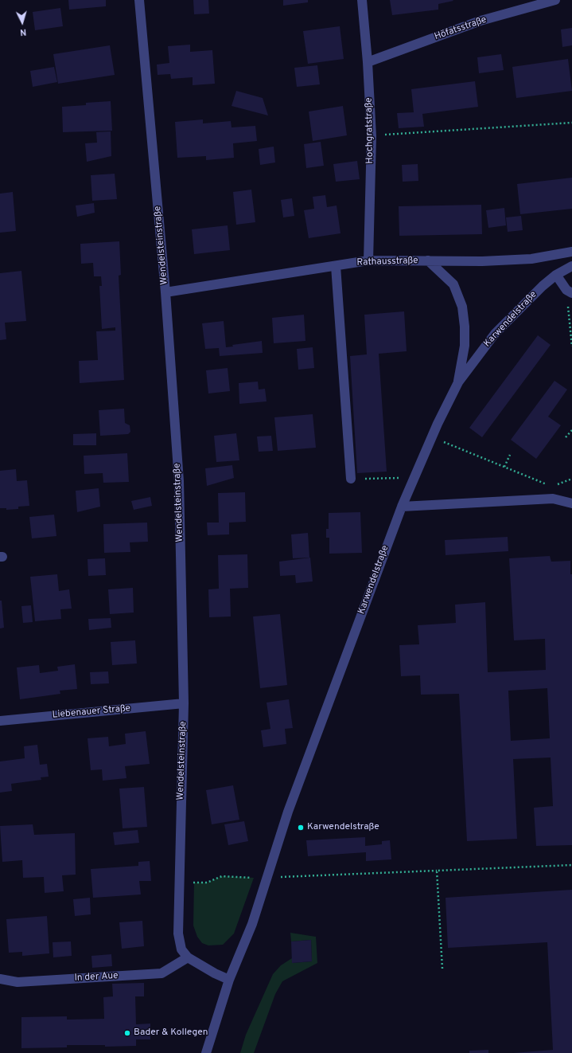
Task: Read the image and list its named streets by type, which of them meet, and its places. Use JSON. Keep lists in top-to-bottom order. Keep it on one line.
{"streets":{"street":["Höfatsstraße","Hochgratstraße","Wendelsteinstraße","Rathausstraße","Karwendelstraße","Liebenauer Straße","In der Aue"]},"crossings":[["Höfatsstraße","Hochgratstraße"],["Hochgratstraße","Rathausstraße"],["Wendelsteinstraße","Rathausstraße"],["Wendelsteinstraße","Liebenauer Straße"],["Wendelsteinstraße","In der Aue"],["Rathausstraße","Karwendelstraße"]],"places":["Karwendelstraße","Bader & Kollegen"],"north":"bottom"}
